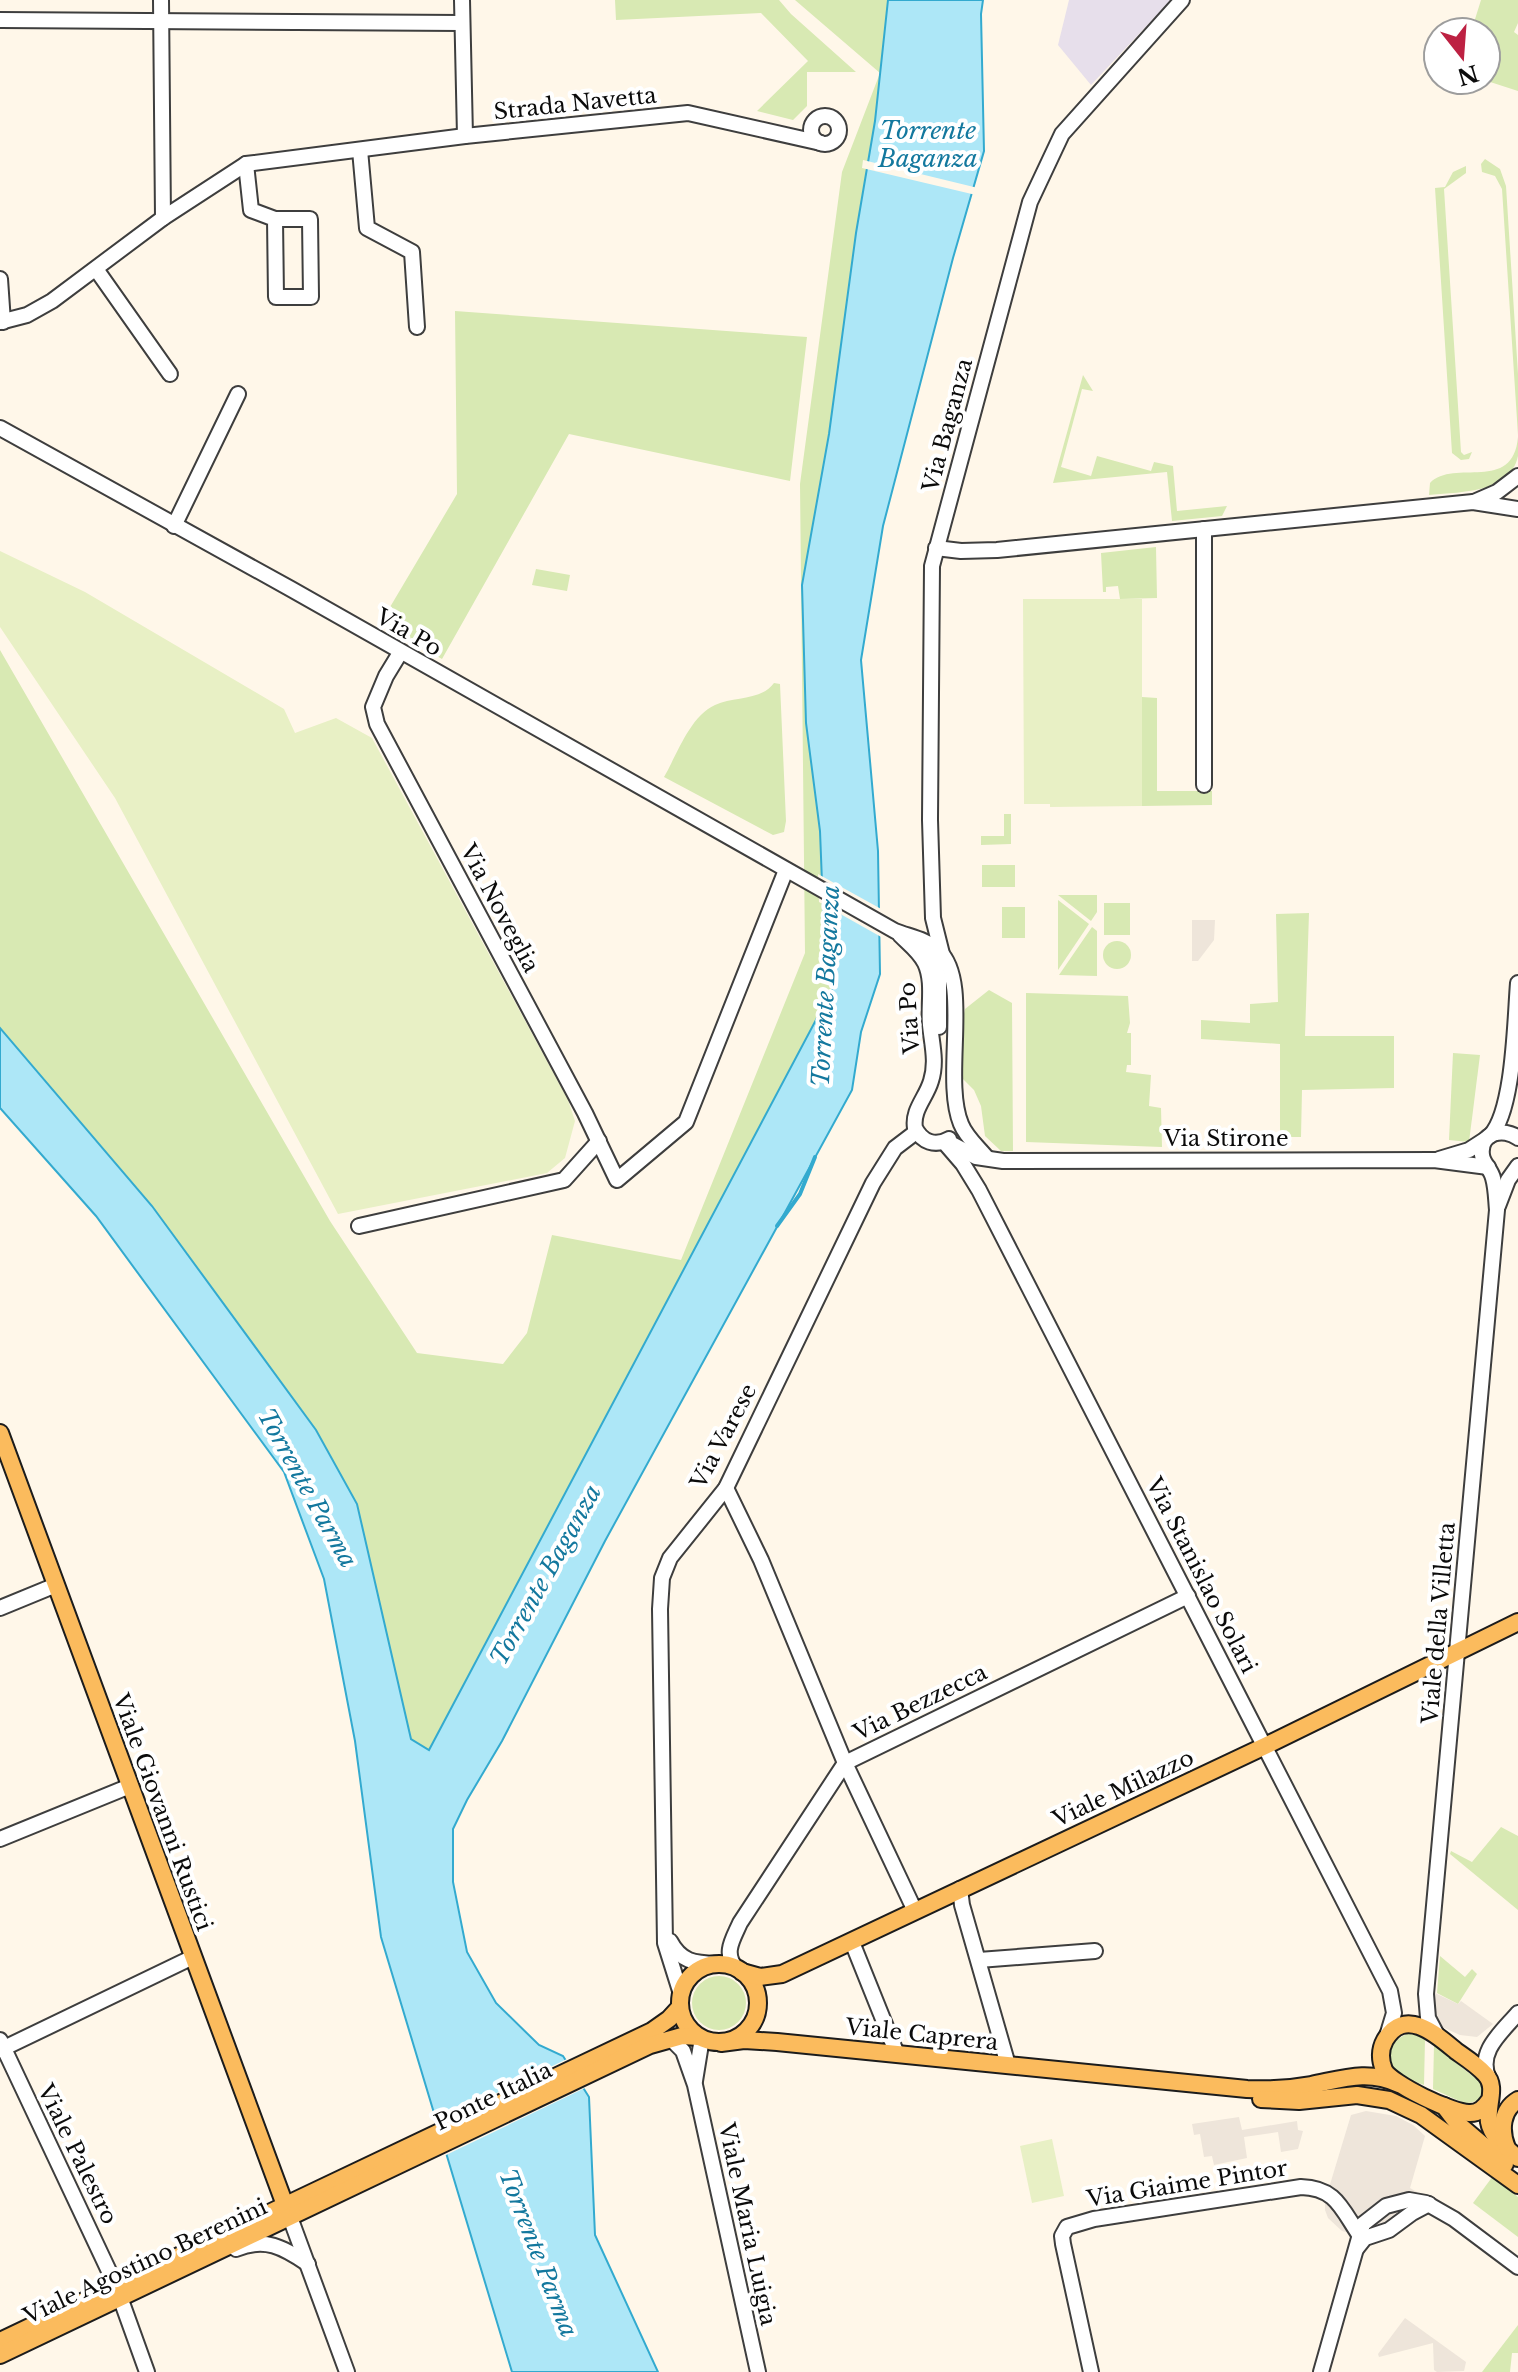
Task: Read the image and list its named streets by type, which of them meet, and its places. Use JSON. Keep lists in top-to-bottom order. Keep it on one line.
{"streets":{"main road":["Viale Milazzo","Viale Giovanni Rustici","Viale Caprera","Ponte Italia","Viale Agostino Berenini"],"street":["Strada Navetta","Via Baganza","Via Po","Via Noveglia","Via Stirone","Via Varese","Via Stanislao Solari","Viale della Villetta","Via Bezzecca","Viale Palestro","Via Giaime Pintor","Viale Maria Luigia"]},"crossings":[["Via Po","Via Noveglia"],["Via Po","Via Stirone"],["Via Po","Via Varese"],["Via Po","Via Stanislao Solari"],["Via Stirone","Via Varese"],["Via Stirone","Via Stanislao Solari"],["Via Stirone","Viale della Villetta"],["Via Varese","Via Stanislao Solari"],["Via Varese","Via Bezzecca"],["Via Varese","Viale Milazzo"],["Via Varese","Viale Caprera"],["Via Varese","Ponte Italia"],["Via Varese","Viale Maria Luigia"],["Via Stanislao Solari","Via Bezzecca"],["Via Stanislao Solari","Viale Milazzo"],["Viale della Villetta","Viale Milazzo"],["Via Bezzecca","Viale Milazzo"],["Via Bezzecca","Viale Caprera"],["Via Bezzecca","Ponte Italia"],["Via Bezzecca","Viale Maria Luigia"],["Viale Milazzo","Viale Caprera"],["Viale Milazzo","Ponte Italia"],["Viale Milazzo","Viale Maria Luigia"],["Viale Giovanni Rustici","Viale Agostino Berenini"],["Viale Caprera","Ponte Italia"],["Viale Caprera","Viale Maria Luigia"],["Ponte Italia","Viale Maria Luigia"],["Ponte Italia","Viale Agostino Berenini"],["Viale Palestro","Viale Agostino Berenini"]],"water":["Torrente Baganza","Torrente Parma"],"north":"bottom"}
